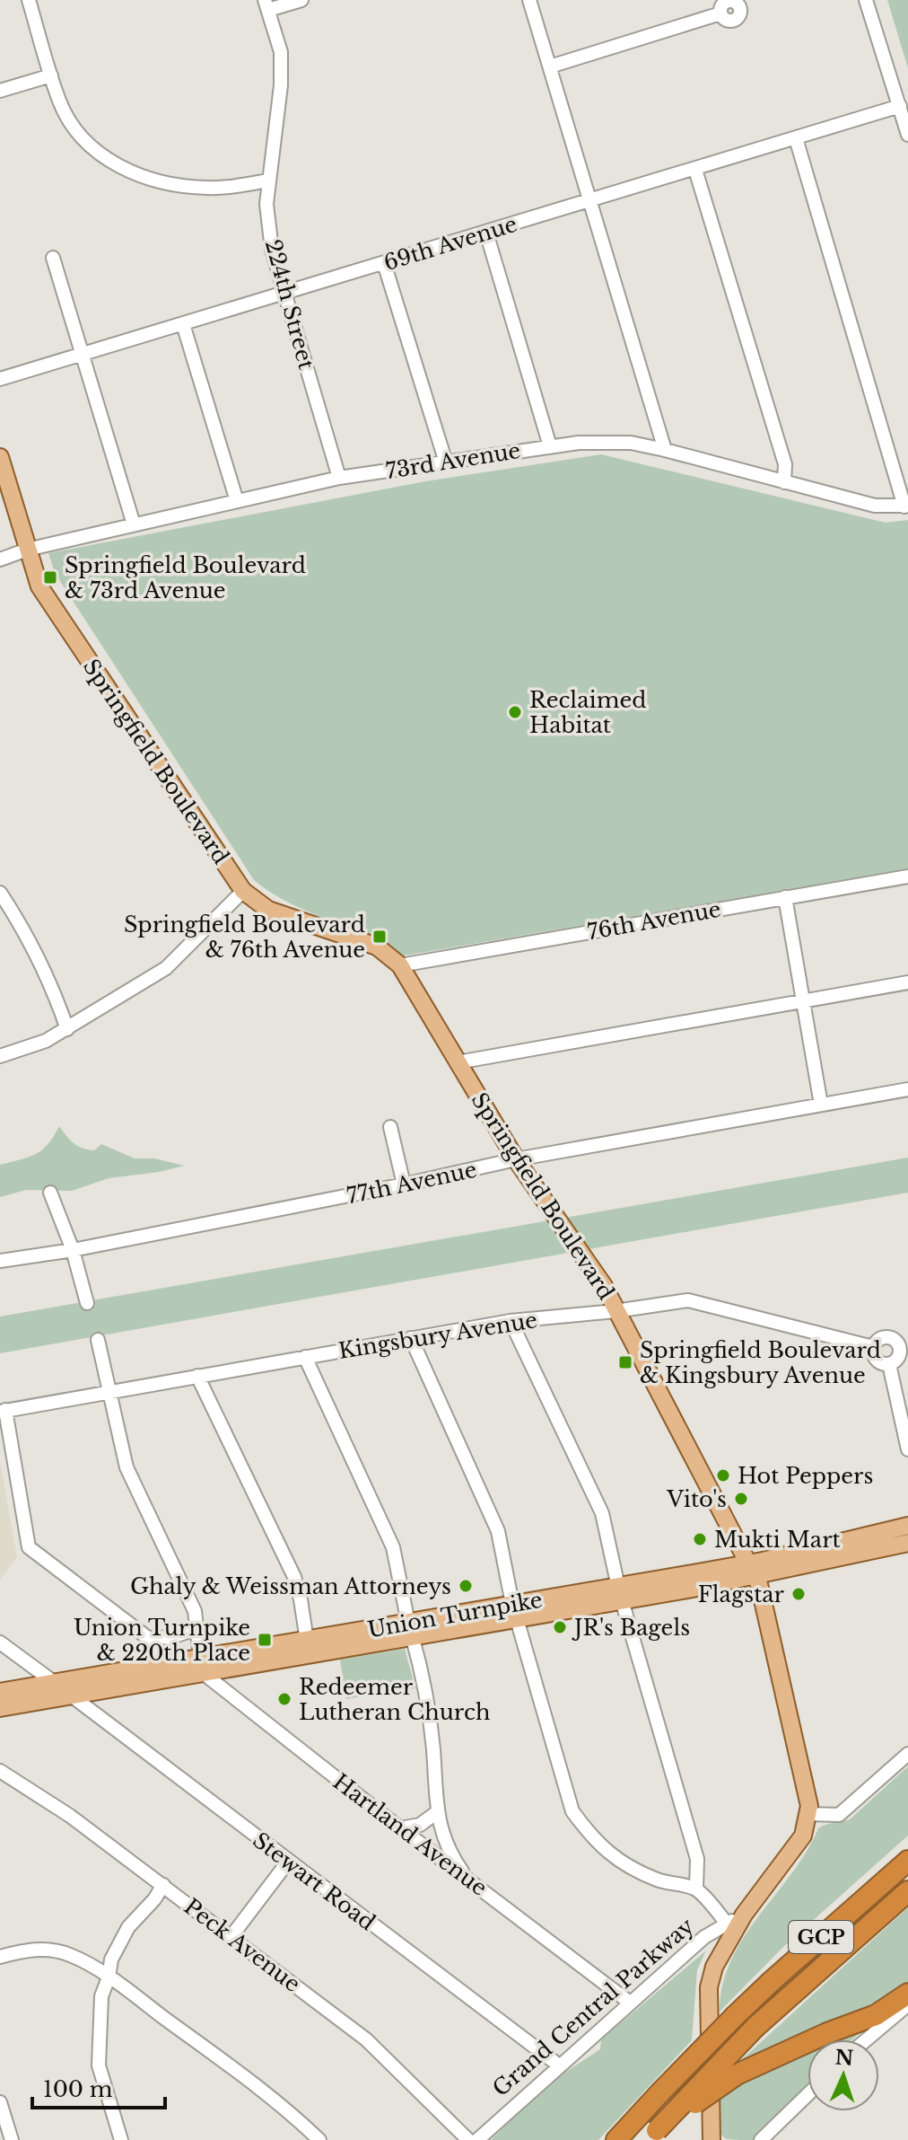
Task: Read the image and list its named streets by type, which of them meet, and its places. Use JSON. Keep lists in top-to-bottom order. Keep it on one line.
{"streets":{"highway":["GCP"],"main road":["Springfield Boulevard","Union Turnpike"],"street":["69th Avenue","224th Street","73rd Avenue","76th Avenue","77th Avenue","Kingsbury Avenue","Hartland Avenue","Stewart Road","Peck Avenue","Grand Central Parkway"]},"crossings":[["69th Avenue","224th Street"],["224th Street","73rd Avenue"],["73rd Avenue","Springfield Boulevard"],["Springfield Boulevard","76th Avenue"],["Springfield Boulevard","77th Avenue"],["Springfield Boulevard","Kingsbury Avenue"],["Springfield Boulevard","Union Turnpike"],["Union Turnpike","Hartland Avenue"],["Union Turnpike","Stewart Road"],["Hartland Avenue","Grand Central Parkway"],["Stewart Road","Grand Central Parkway"]],"places":{"transit":["Springfield Boulevard & 73rd Avenue","Springfield Boulevard & 76th Avenue","Springfield Boulevard & Kingsbury Avenue","Union Turnpike & 220th Place"],"other":["Reclaimed Habitat","Hot Peppers","Vito's","Mukti Mart","Ghaly & Weissman Attorneys","Flagstar","JR's Bagels","Redeemer Lutheran Church"]},"scale_bar":"100 m","north":"top"}
